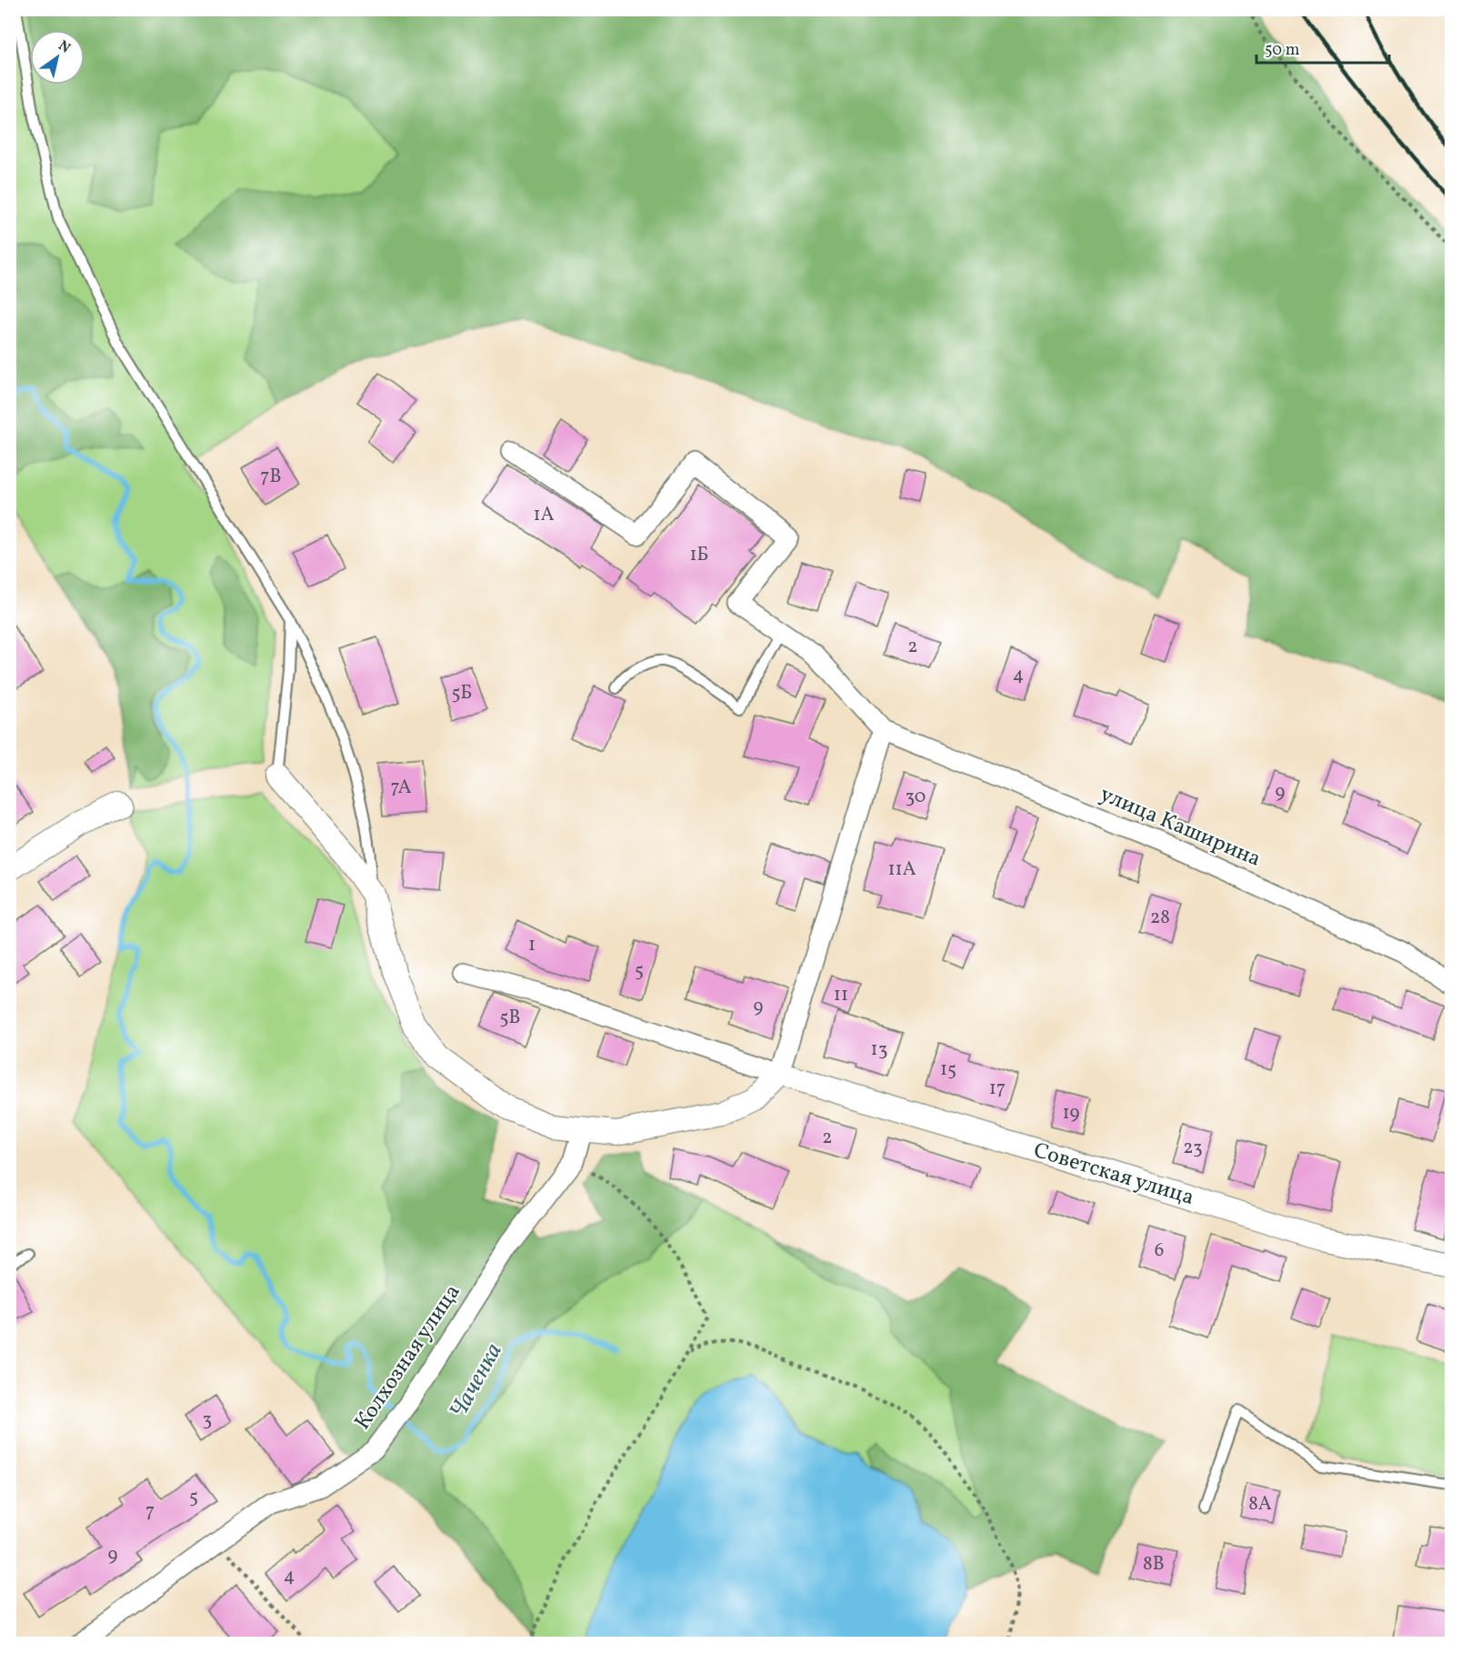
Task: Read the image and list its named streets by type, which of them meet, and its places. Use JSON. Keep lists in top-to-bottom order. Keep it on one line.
{"streets":{"street":["улица Каширина","Советская улица","Колхозная улица"]},"water":["Чаченка"],"house_numbers":["7В","1А","1Б","2","4","5Б","7А","9","30","11А","28","1","5","11","9","5В","13","15","17","19","2","23","6","3","5","8А","7","9","8В","4"],"scale_bar":"50 m","north":"top right"}
